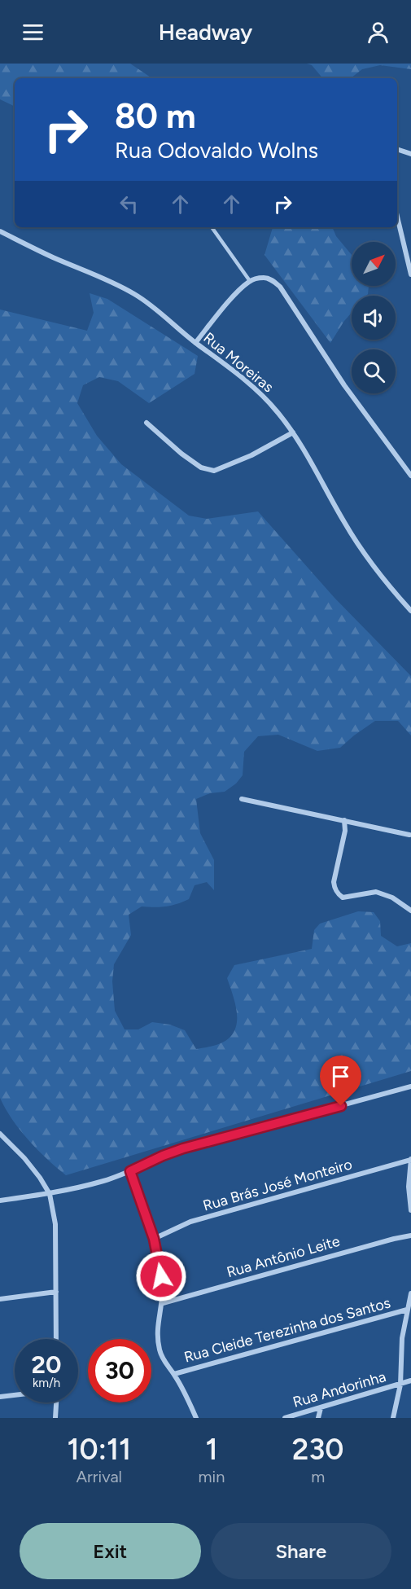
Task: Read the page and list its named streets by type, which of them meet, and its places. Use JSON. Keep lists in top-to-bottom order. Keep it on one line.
{"streets":{"street":["Rua Moreiras","Rua Brás José Monteiro","Rua Antônio Leite","Rua Cleide Terezinha dos Santos","Rua Andorinha"]},"north":"top right","page":{"header":"Headway","turn":["80 m","Rua Odovaldo Wolns"],"speed":"20 km/h","limit":"30","eta":["10:11","Arrival","1","min","230","m"],"buttons":["Exit","Share"]}}
